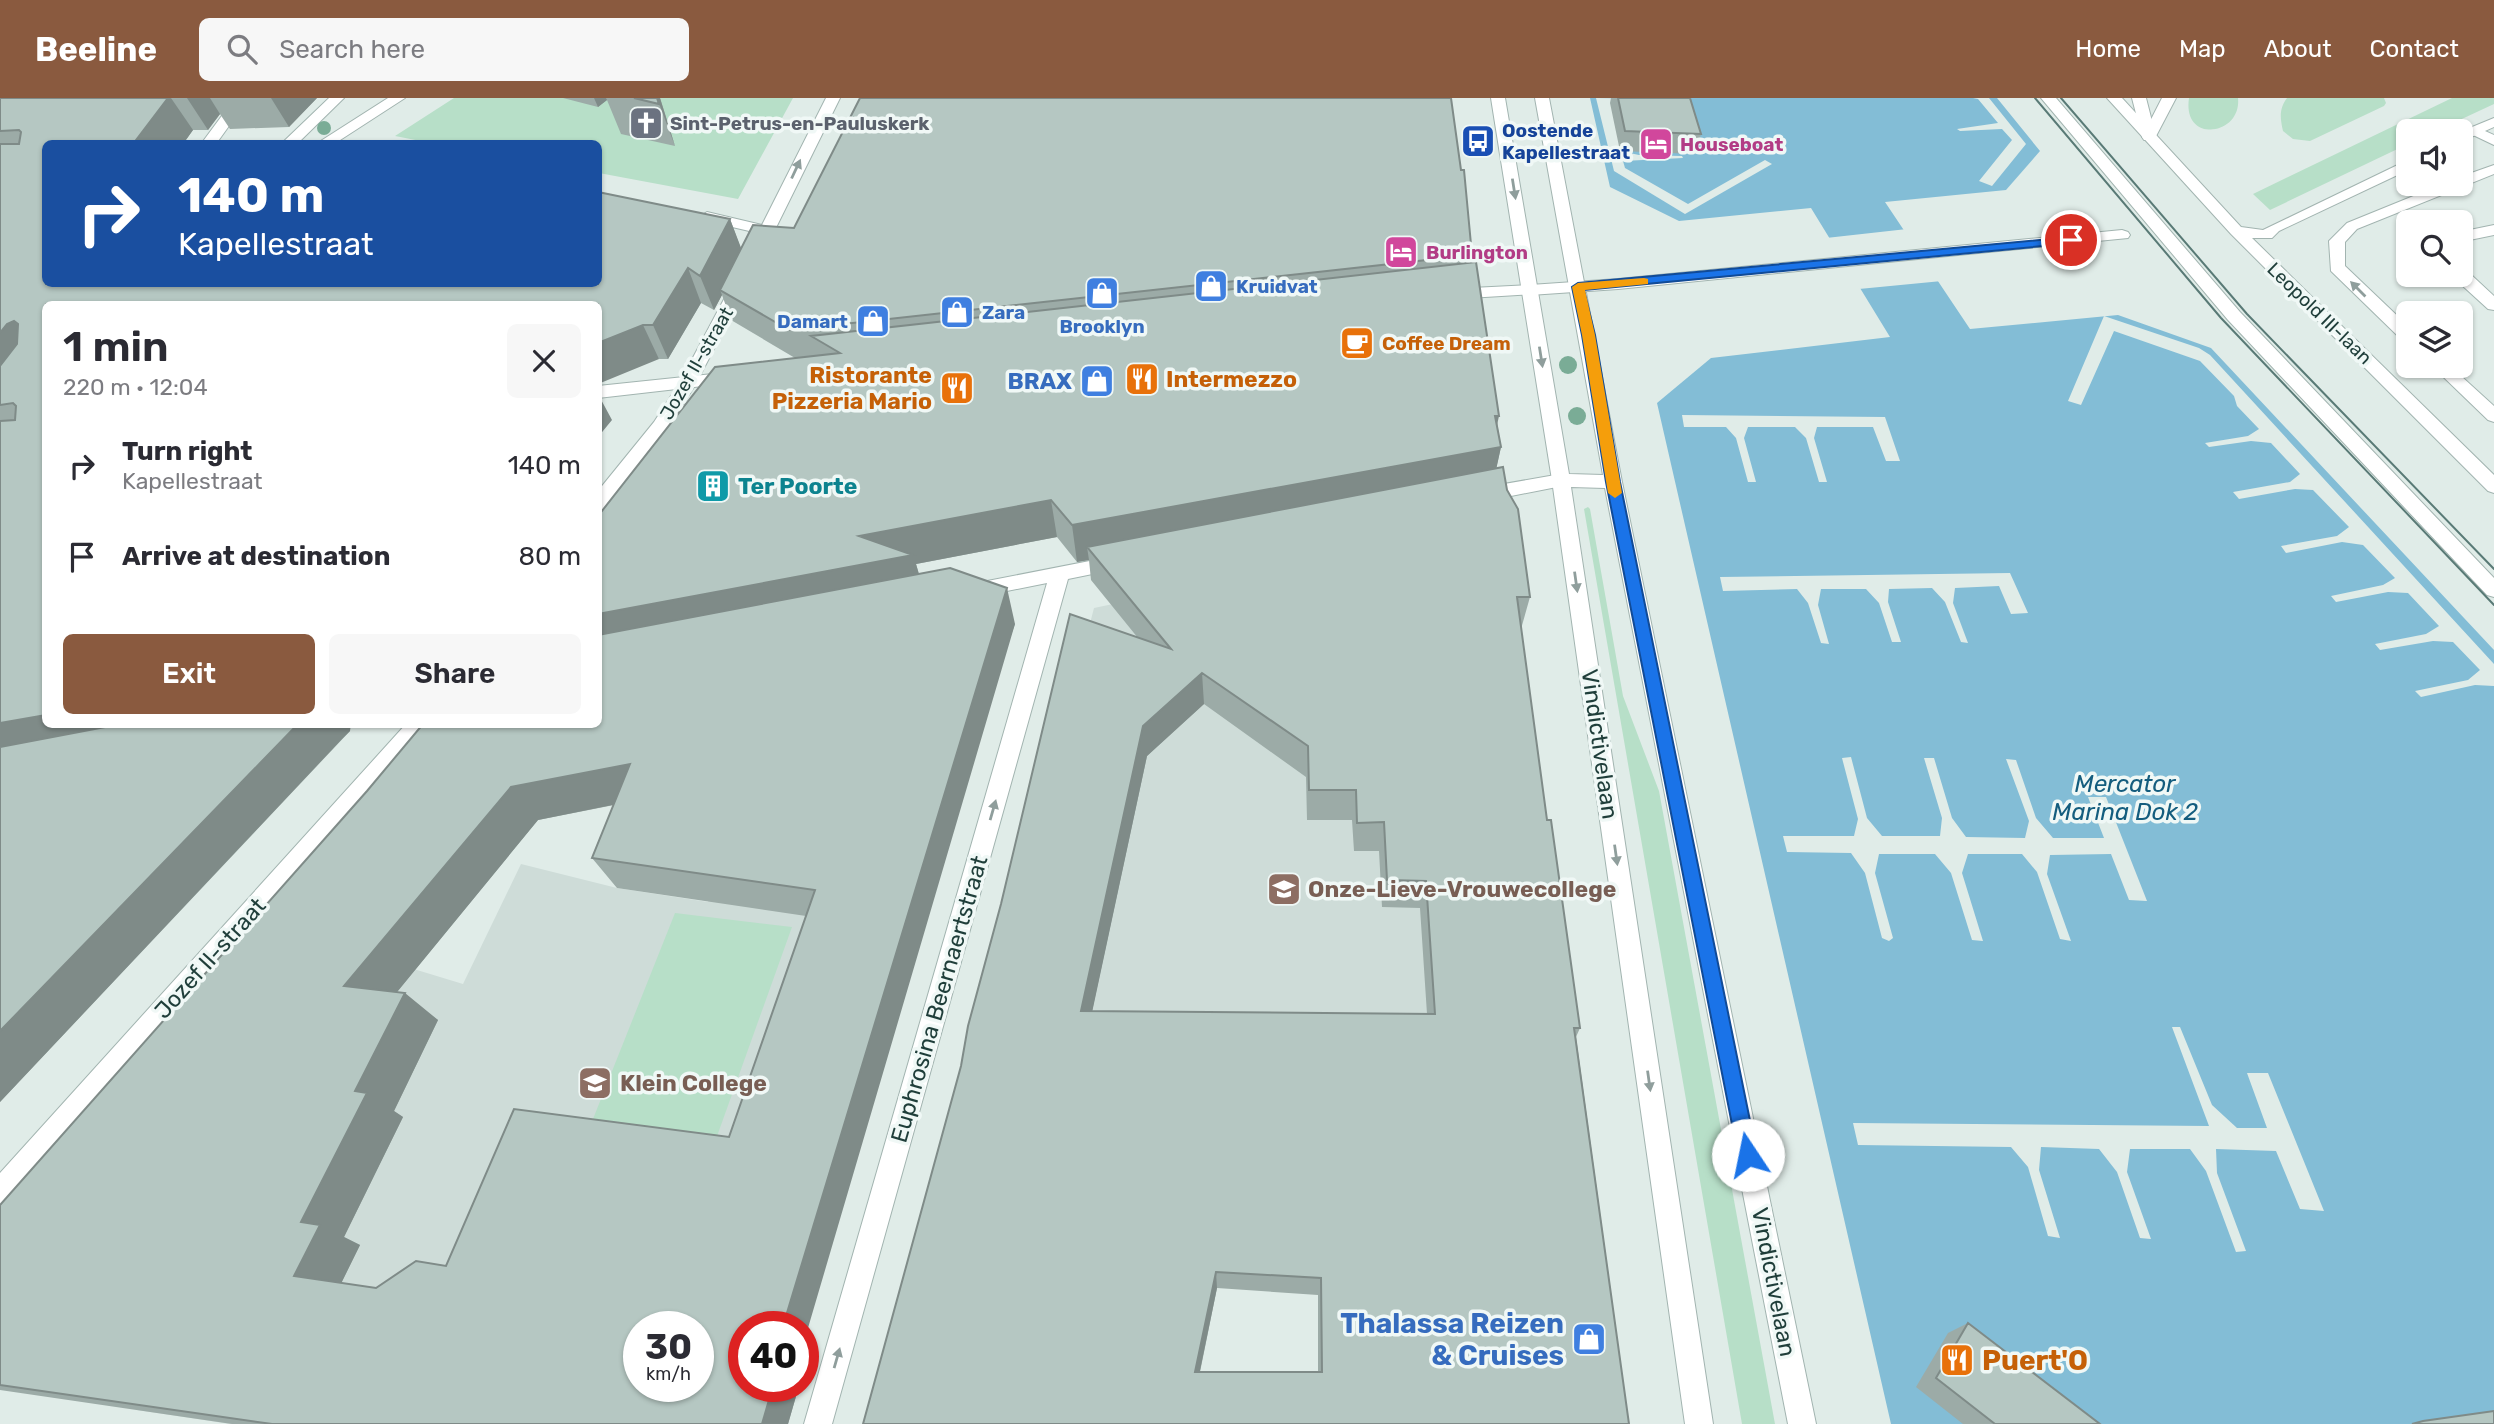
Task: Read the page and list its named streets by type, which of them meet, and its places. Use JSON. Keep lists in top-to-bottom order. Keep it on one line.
{"streets":{"street":["Leopold III-laan","Jozef II-straat","Vindictivelaan","Euphrosina Beernaertstraat"]},"one_way":["Euphrosina Beernaertstraat"],"water":["Mercator Marina Dok 2"],"places":{"church":["Sint-Petrus-en-Pauluskerk"],"bus stop":["Oostende Kapellestraat"],"hotel":["Houseboat","Burlington"],"shop":["Kruidvat","Brooklyn","Zara","Damart","BRAX","Thalassa Reizen & Cruises"],"cafe":["Coffee Dream"],"restaurant":["Intermezzo","Ristorante Pizzeria Mario","Puert'O"],"building":["Ter Poorte"],"school or university":["Onze-Lieve-Vrouwecollege","Klein College"]},"page":{"header":"Beeline","search":"Search here","nav":["Home","Map","About","Contact"],"turn":["140 m","Kapellestraat"],"heading":["1 min","220 m · 12:04"],"list":[{"name":"Turn right","note":"Kapellestraat","value":"140 m"},{"name":"Arrive at destination","value":"80 m"}],"buttons":["Exit","Share"],"speed":"30 km/h","limit":"40"}}
